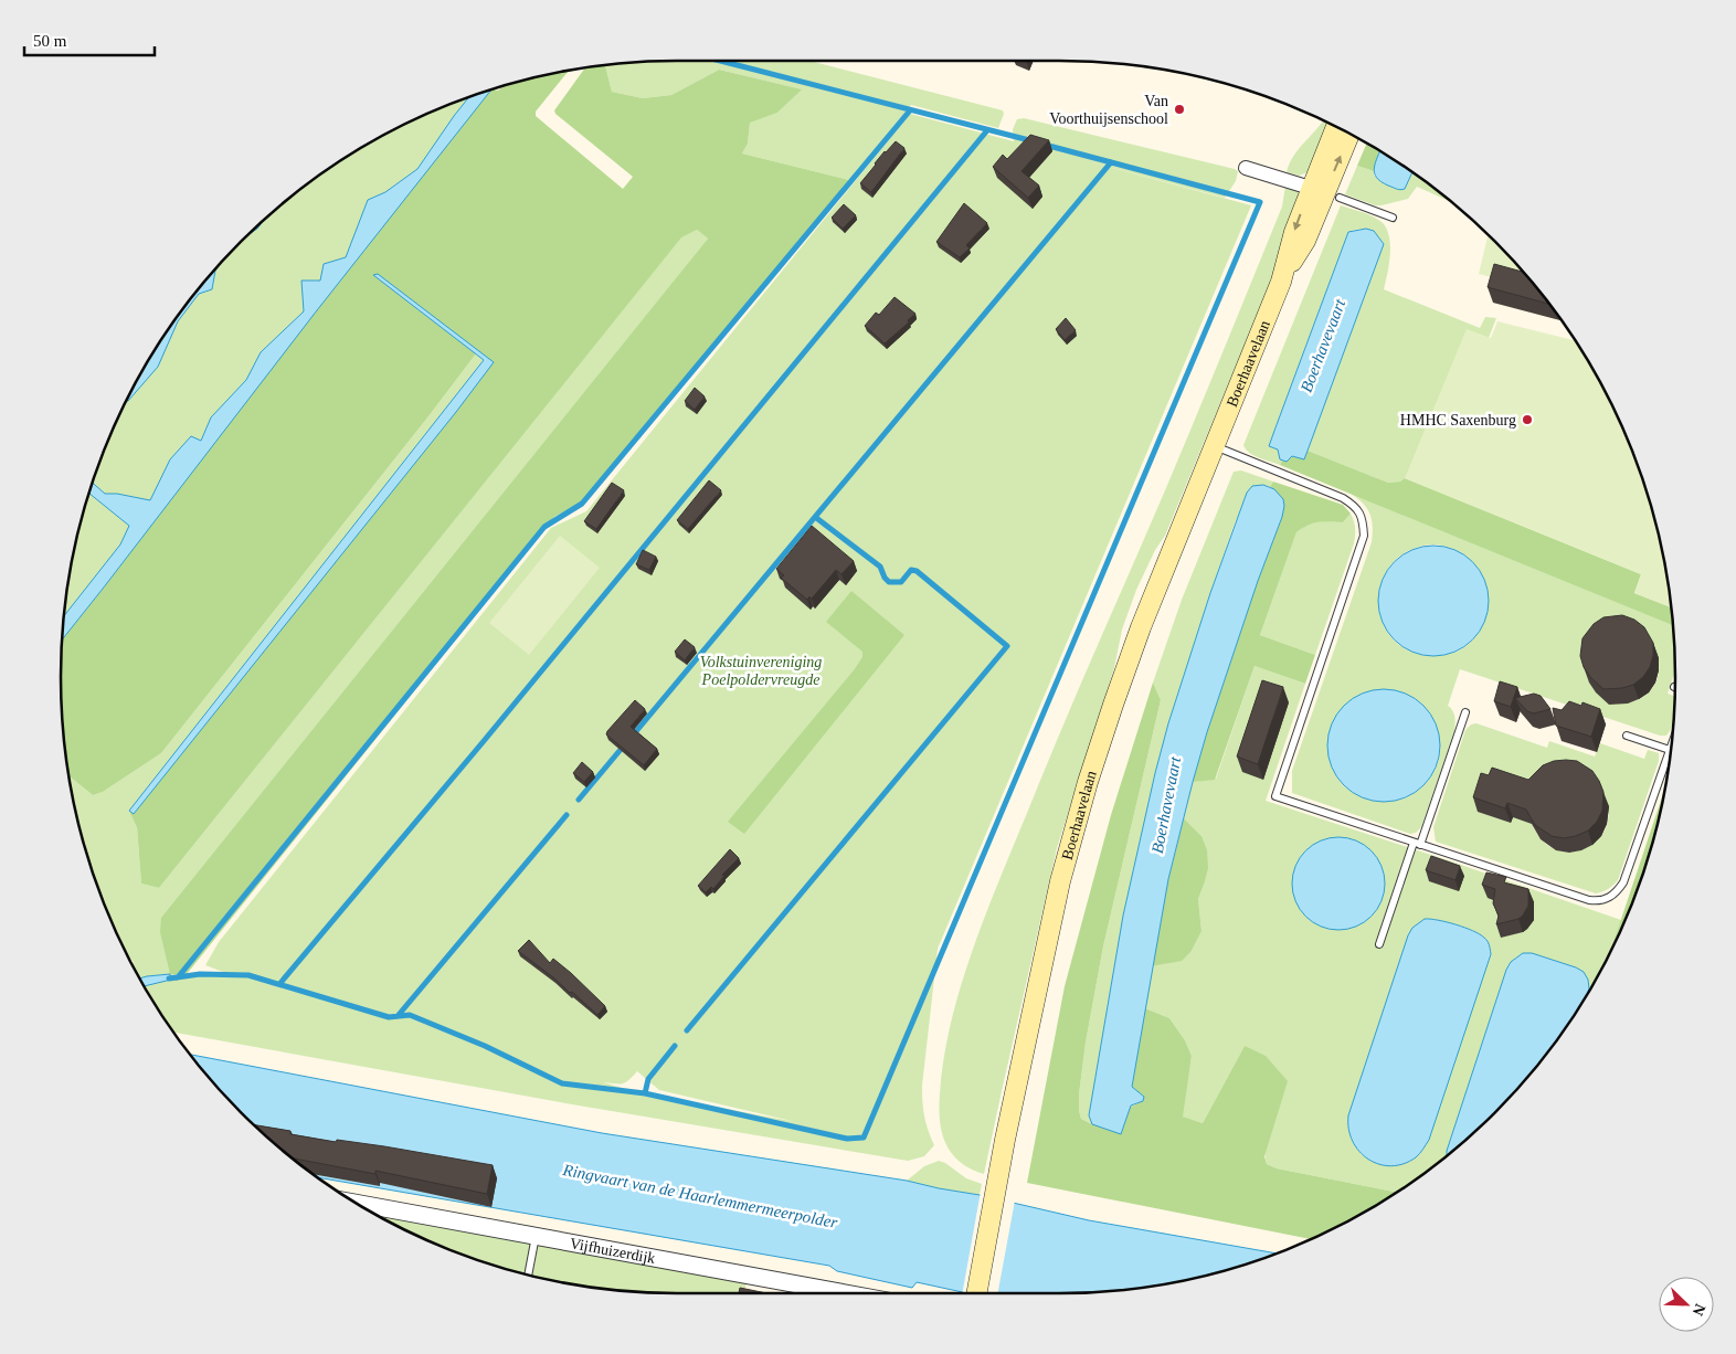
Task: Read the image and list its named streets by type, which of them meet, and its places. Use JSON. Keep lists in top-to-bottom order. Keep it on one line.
{"streets":{"main road":["Boerhaavelaan"],"street":["Vijfhuizerdijk"]},"water":["Boerhavevaart","Ringvaart van de Haarlemmermeerpolder"],"parks":["Volkstuinvereniging Poelpoldervreugde"],"places":["Van Voorthuijsenschool","HMHC Saxenburg"],"scale_bar":"50 m","north":"bottom right"}
